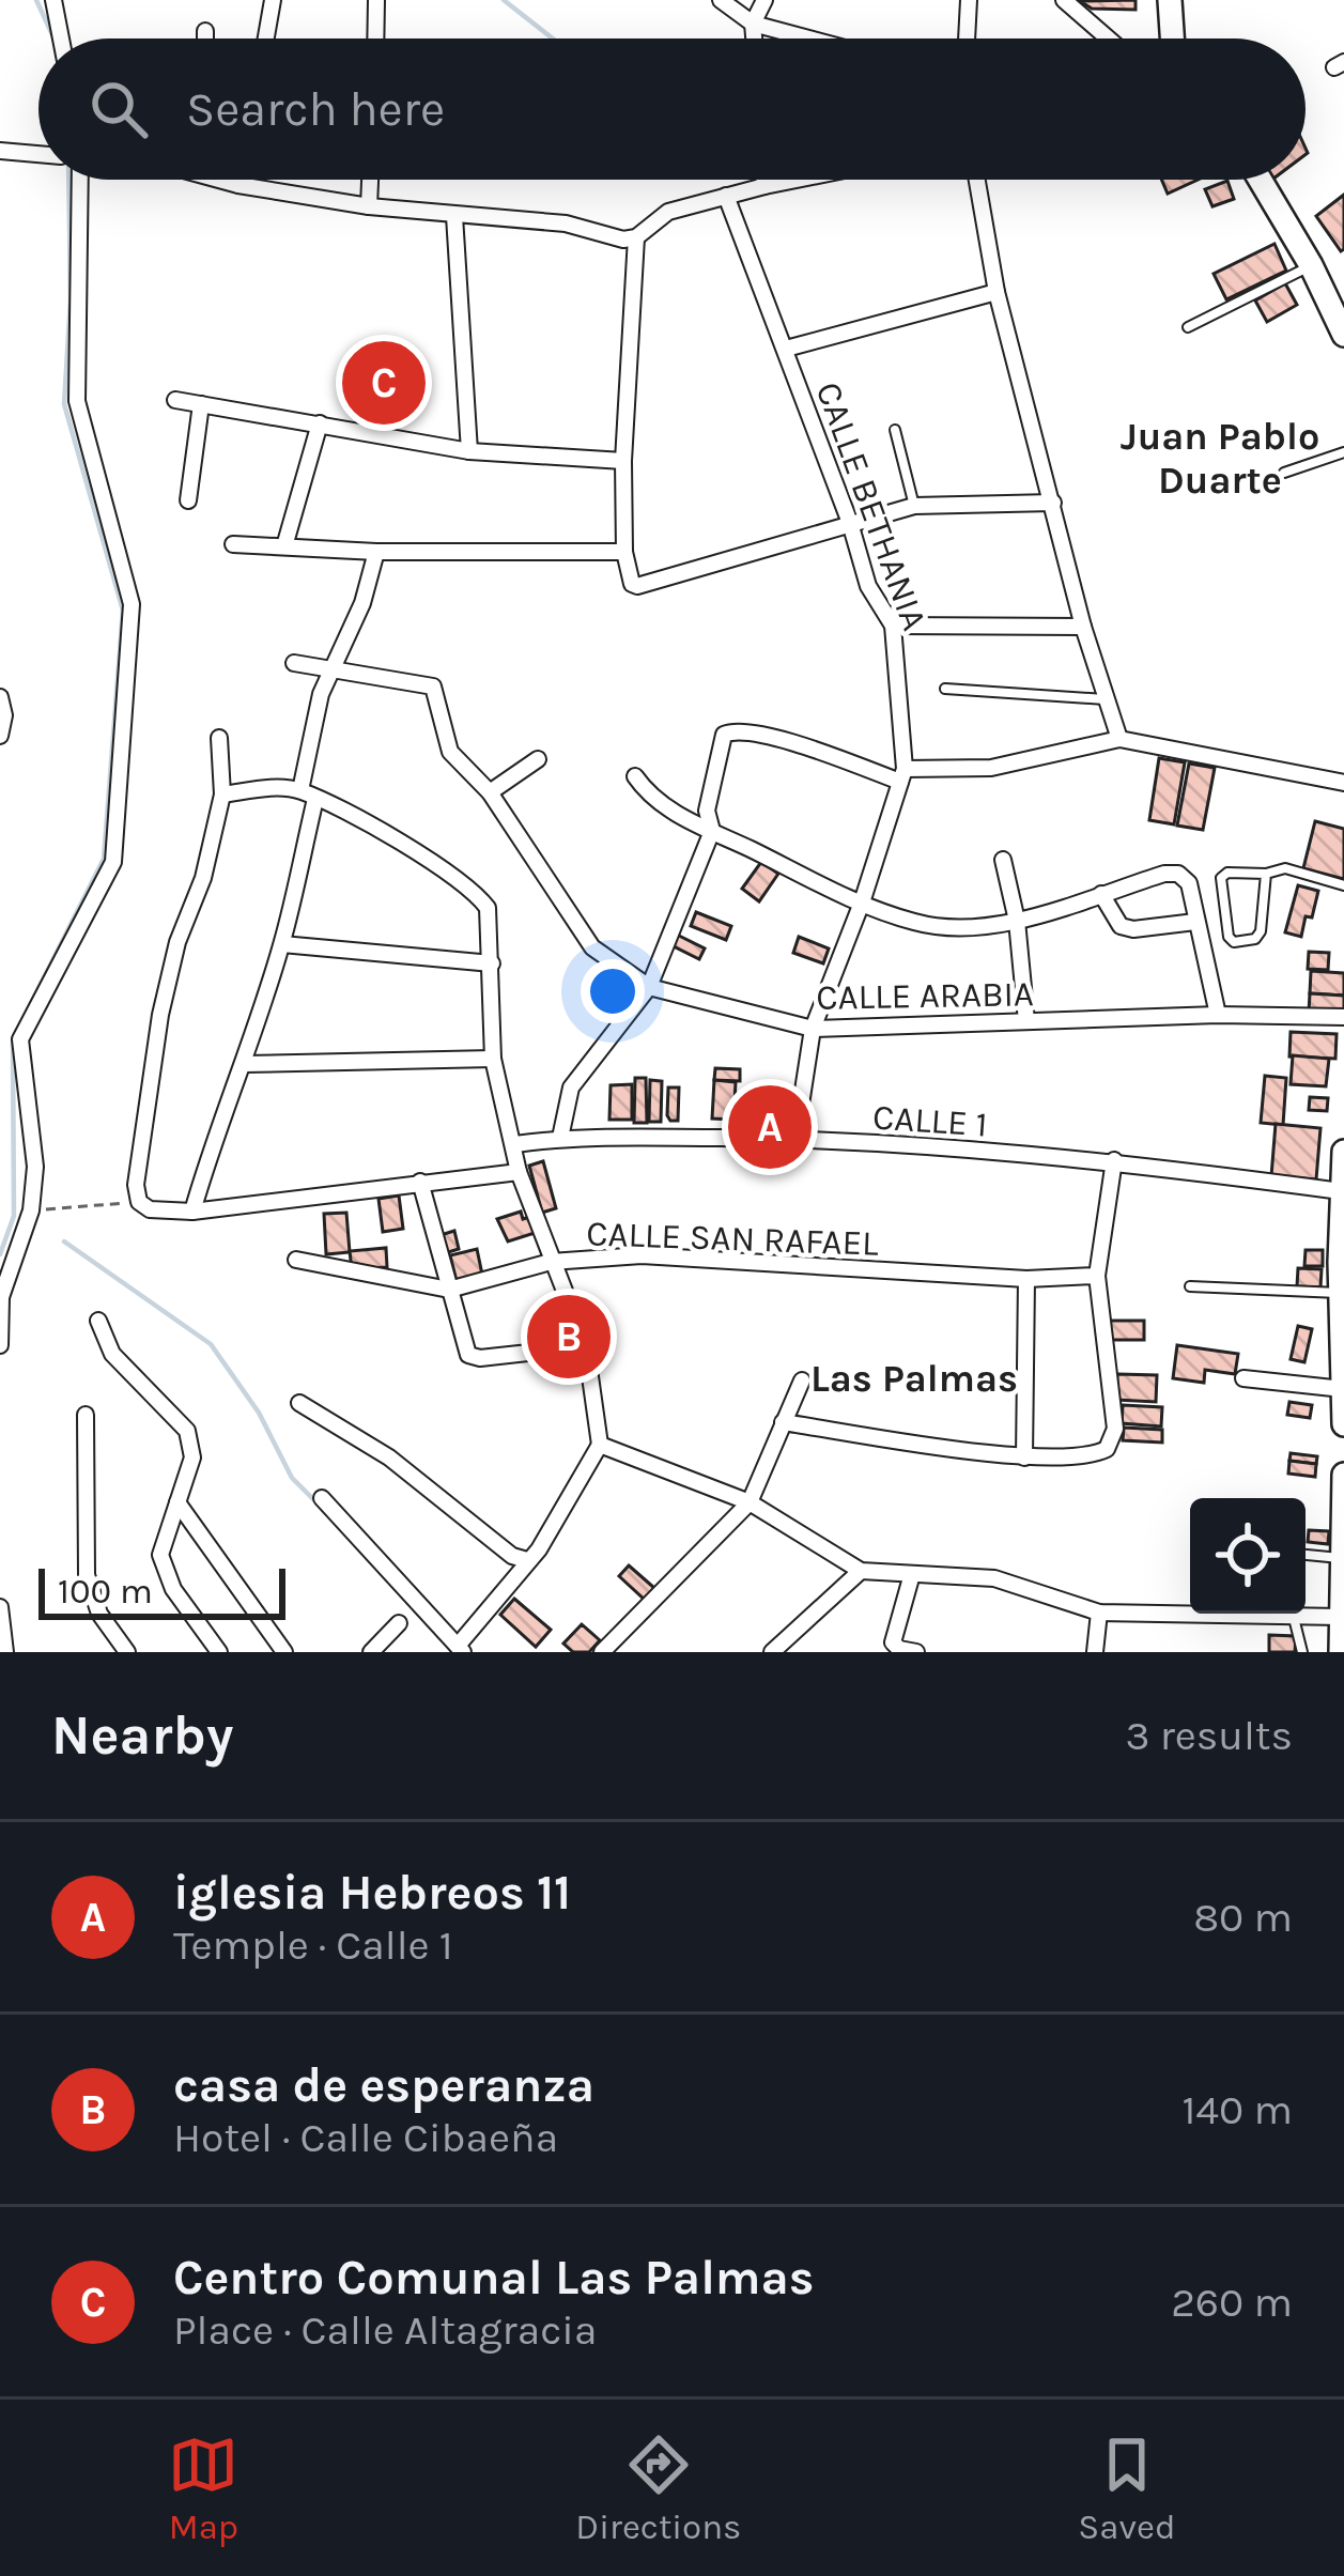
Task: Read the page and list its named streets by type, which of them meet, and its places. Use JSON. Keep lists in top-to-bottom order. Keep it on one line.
{"streets":{"street":["CALLE BETHANIA","CALLE ARABIA","CALLE 1","CALLE SAN RAFAEL"]},"crossings":[["CALLE BETHANIA","CALLE ARABIA"],["CALLE BETHANIA","CALLE 1"]],"districts":["Juan Pablo Duarte","Las Palmas"],"scale_bar":"100 m","page":{"search":"Search here","pins":["C","A","B"],"scale":"100 m","heading":["Nearby","3 results"],"list":[{"mark":"A","name":"iglesia Hebreos 11","note":"Temple · Calle 1","value":"80 m"},{"mark":"B","name":"casa de esperanza","note":"Hotel · Calle Cibaeña","value":"140 m"},{"mark":"C","name":"Centro Comunal Las Palmas","note":"Place · Calle Altagracia","value":"260 m"}],"nav":["Map","Directions","Saved"]}}
